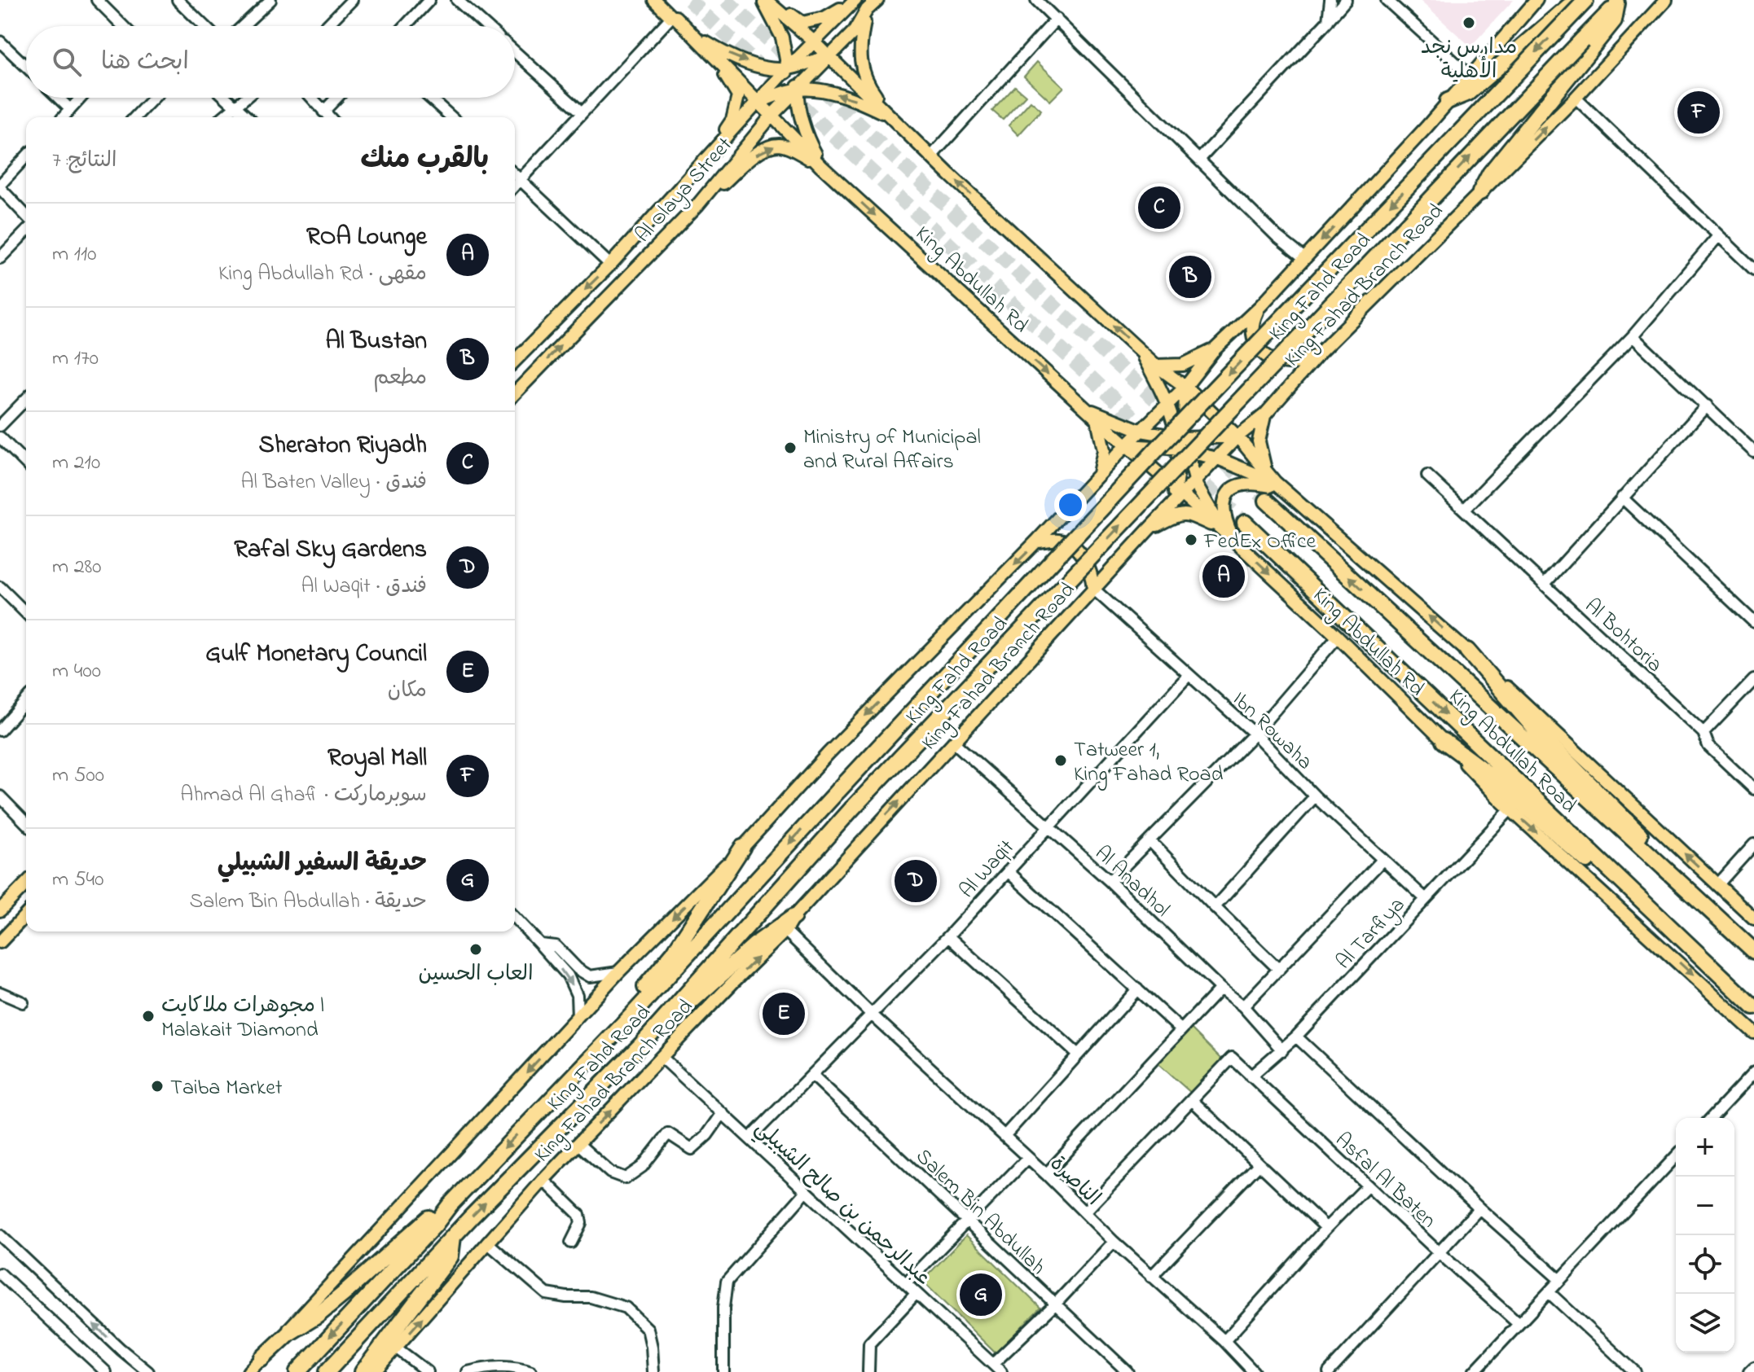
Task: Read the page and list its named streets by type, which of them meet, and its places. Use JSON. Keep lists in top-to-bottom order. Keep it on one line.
{"streets":{"highway":["King Fahd Road","King Abdullah Road"],"main road":["Al Olaya Street","King Abdullah Rd","King Fahad Branch Road"],"street":["Al Bohtoria","Ibn Rowaha","Al Waqit","Al Anadhol","Al Tarfiya","Asfal Al Baten","الناصرة","عبدالرحمن بن صالح الشبيلي","Salem Bin Abdullah"]},"crossings":[["King Abdullah Rd","King Fahad Branch Road"],["King Abdullah Rd","Al Tarfiya"],["King Fahad Branch Road","Ibn Rowaha"],["King Fahad Branch Road","Al Anadhol"],["King Fahad Branch Road","الناصرة"],["King Fahad Branch Road","عبدالرحمن بن صالح الشبيلي"],["Ibn Rowaha","Al Waqit"],["Ibn Rowaha","Al Tarfiya"],["Al Waqit","Al Anadhol"],["Al Waqit","الناصرة"],["Al Waqit","عبدالرحمن بن صالح الشبيلي"],["Al Waqit","Salem Bin Abdullah"],["Al Anadhol","Al Tarfiya"],["Al Tarfiya","Asfal Al Baten"]],"places":["مدارس نجد الأهلية","Ministry of Municipal and Rural Affairs","FedEx Office","Tatweer 1, King Fahad Road","العاب الحسين","مجوهرات ملاكايت | Malakait Diamond","Taiba Market"],"page":{"search":"ابحث هنا","pins":["F","C","B","A","D","E","G"],"heading":["بالقرب منك","النتائج: 7"],"list":[{"mark":"A","name":"ROA Lounge","note":"مقهى · King Abdullah Rd","value":"110 m"},{"mark":"B","name":"Al Bustan","note":"مطعم","value":"170 m"},{"mark":"C","name":"Sheraton Riyadh","note":"فندق · Al Baten Valley","value":"210 m"},{"mark":"D","name":"Rafal Sky Gardens","note":"فندق · Al Waqit","value":"280 m"},{"mark":"E","name":"Gulf Monetary Council","note":"مكان","value":"400 m"},{"mark":"F","name":"Royal Mall","note":"سوبرماركت · Ahmad Al Ghafi","value":"500 m"},{"mark":"G","name":"حديقة السفير الشبيلي","note":"حديقة · Salem Bin Abdullah","value":"540 m"}],"map_buttons":["+","−"]}}
